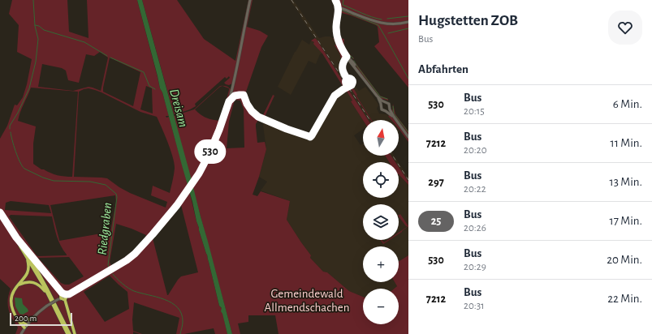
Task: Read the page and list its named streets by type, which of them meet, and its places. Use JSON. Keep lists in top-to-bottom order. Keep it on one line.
{"water":["Dreisam","Riedgraben"],"parks":["Gemeindewald Allmendschachen"],"lines":["bus line 530"],"scale_bar":"200 m","north":"top","page":{"on_map":"530","heading":[["Hugstetten ZOB","Bus"],"Abfahrten"],"list":[{"mark":"530","name":"Bus","note":"20:15","value":"6 Min."},{"mark":"7212","name":"Bus","note":"20:20","value":"11 Min."},{"mark":"297","name":"Bus","note":"20:22","value":"13 Min."},{"mark":"25","name":"Bus","note":"20:26","value":"17 Min."},{"mark":"530","name":"Bus","note":"20:29","value":"20 Min."},{"mark":"7212","name":"Bus","note":"20:31","value":"22 Min."}],"map_buttons":["+","−"],"scale":"200 m"}}
